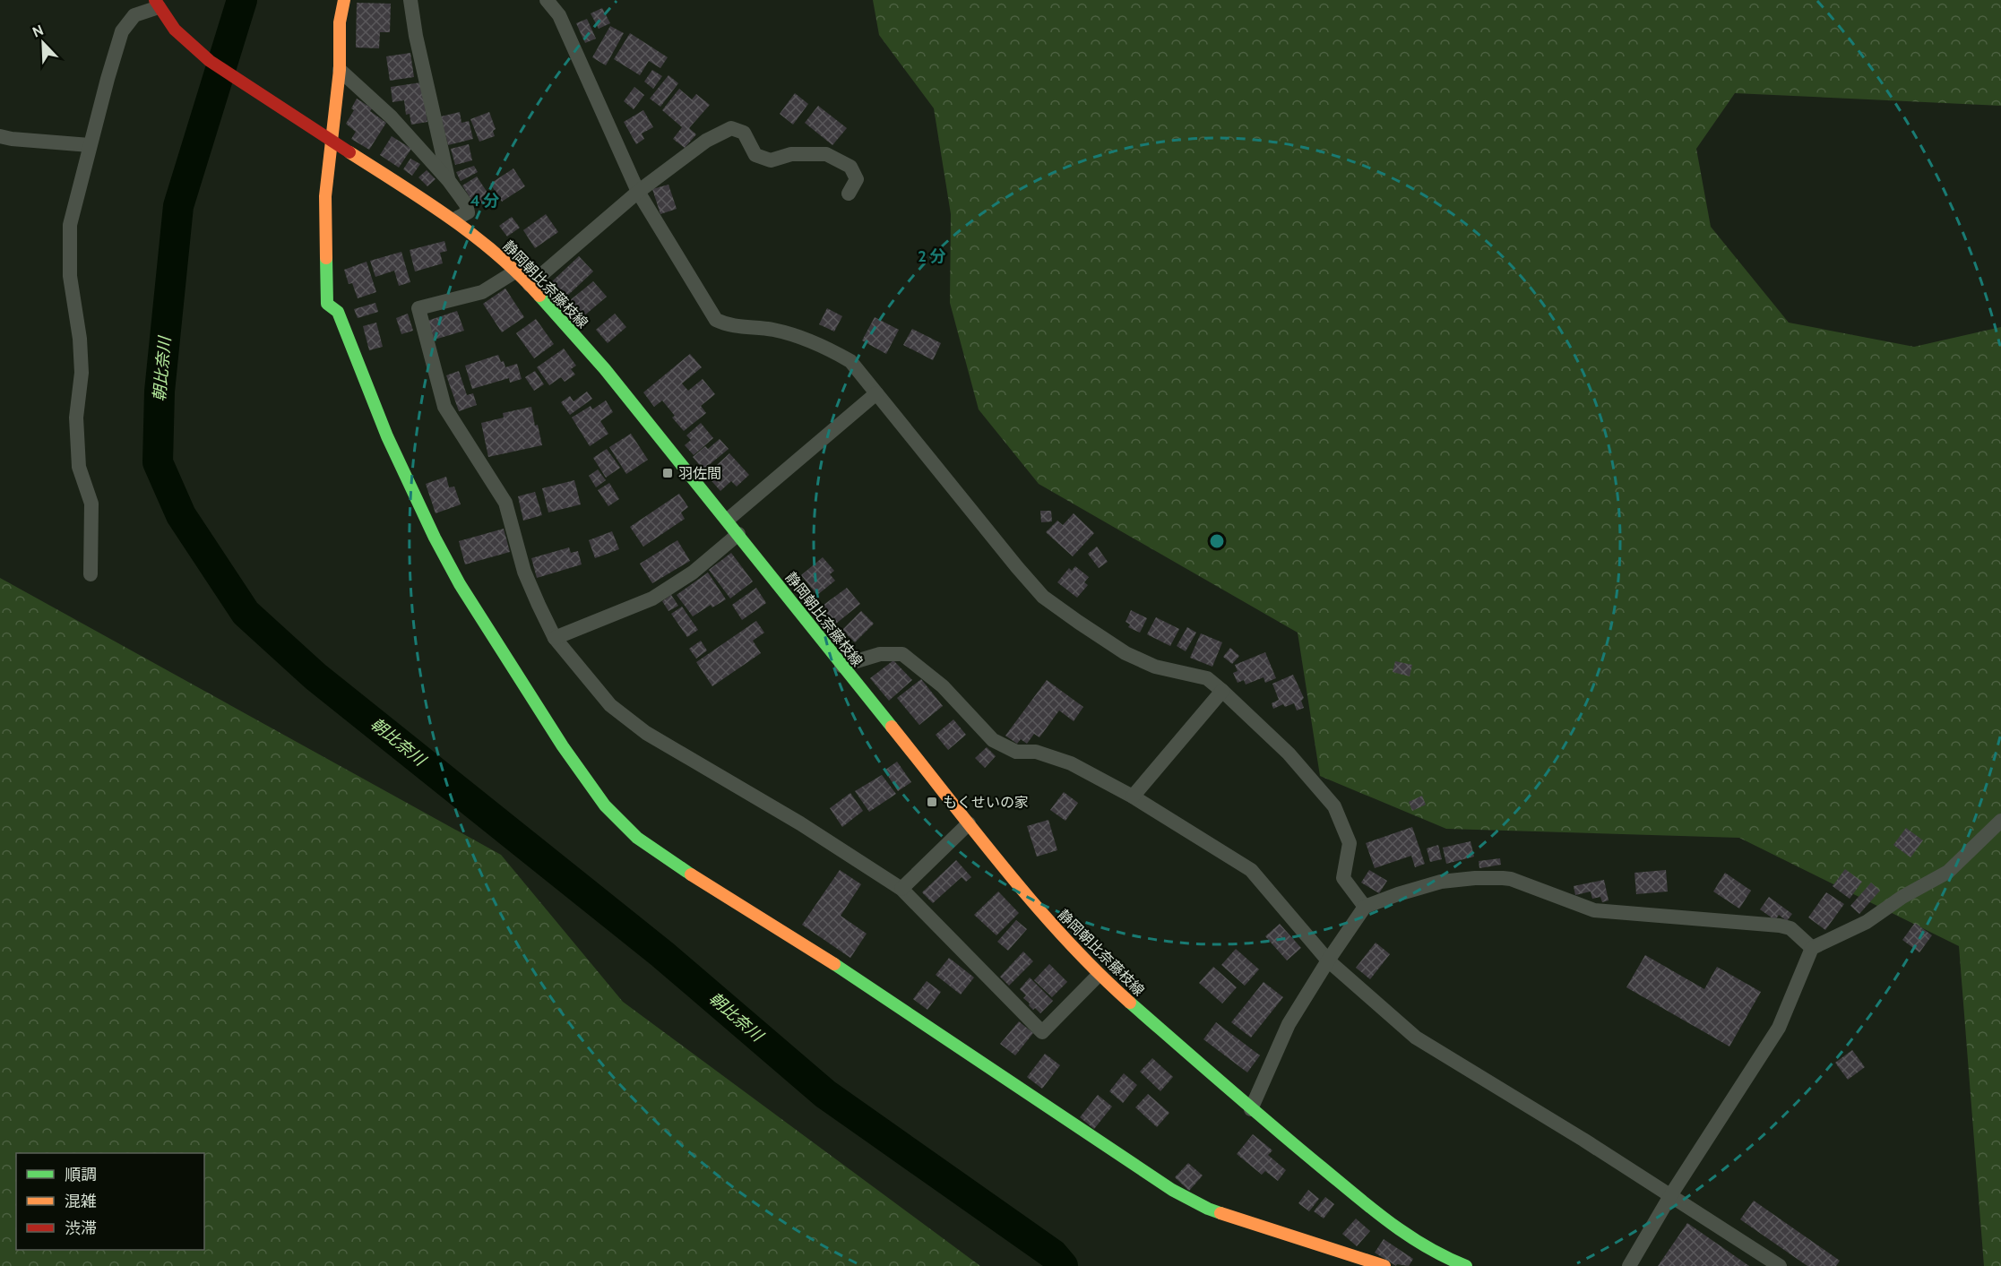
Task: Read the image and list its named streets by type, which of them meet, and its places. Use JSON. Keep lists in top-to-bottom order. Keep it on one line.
{"streets":{"main road":["静岡朝比奈藤枝線"]},"water":["朝比奈川"],"places":{"transit":["羽佐間","もくせいの家"]},"legend":["順調","混雑","渋滞"],"north":"top left","rings":["4 分","2 分"]}
